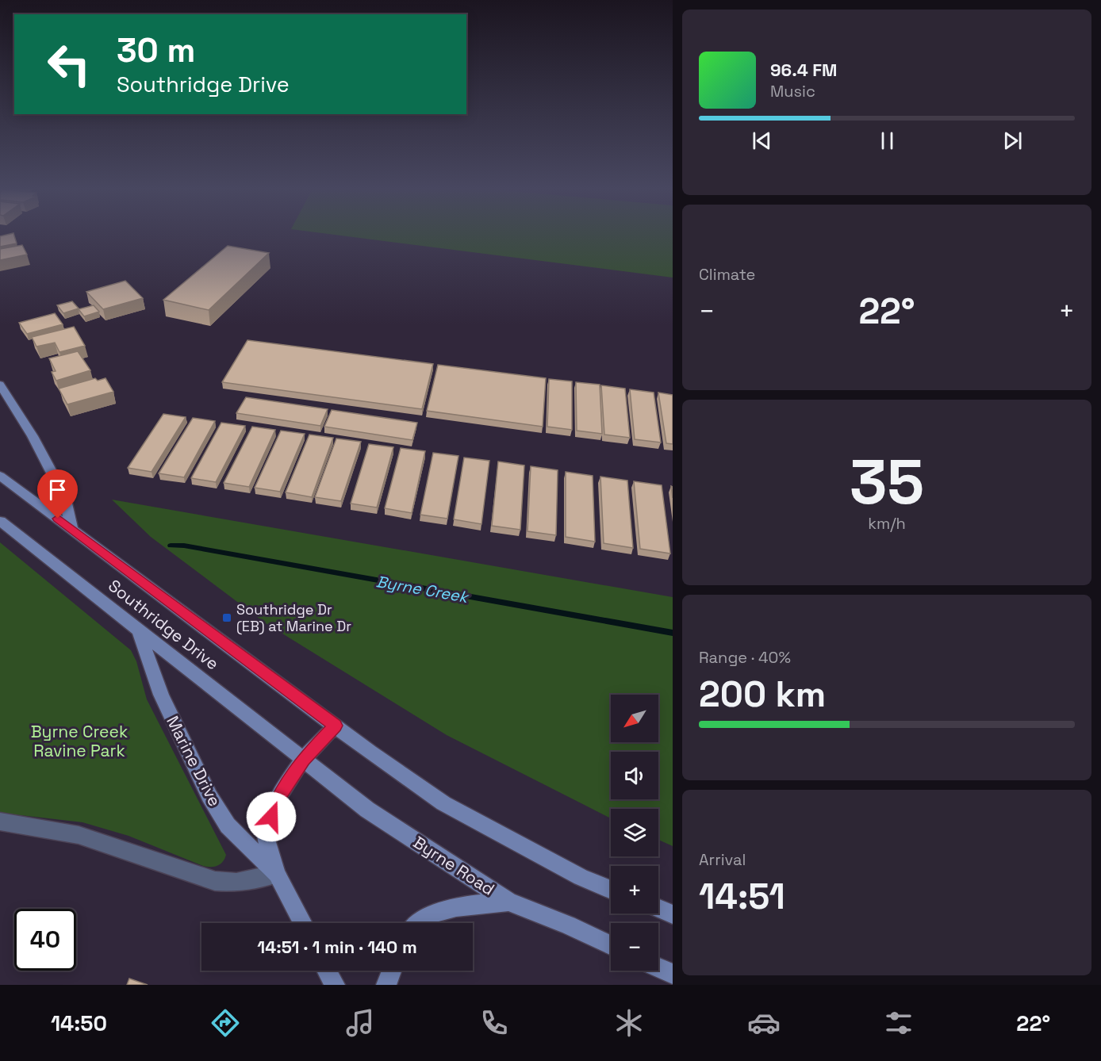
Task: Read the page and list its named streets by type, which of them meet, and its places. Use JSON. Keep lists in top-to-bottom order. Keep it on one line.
{"streets":{"main road":["Southridge Drive","Marine Drive","Byrne Road"]},"crossings":[["Southridge Drive","Marine Drive"],["Southridge Drive","Byrne Road"],["Marine Drive","Byrne Road"]],"water":["Byrne Creek"],"parks":["Byrne Creek Ravine Park"],"places":{"transit":["Southridge Dr (EB) at Marine Dr"]},"north":"bottom left","page":{"turn":["30 m","Southridge Drive"],"song":["96.4 FM","Music"],"tile":["Climate",["35","km/h"],["Range · 40%","200 km"],["Arrival","14:51"]],"heat":["−","22°","+"],"map_buttons":["+","−"],"limit":"40","trip":"14:51 · 1 min · 140 m","tabs":["14:50","22°"]}}
